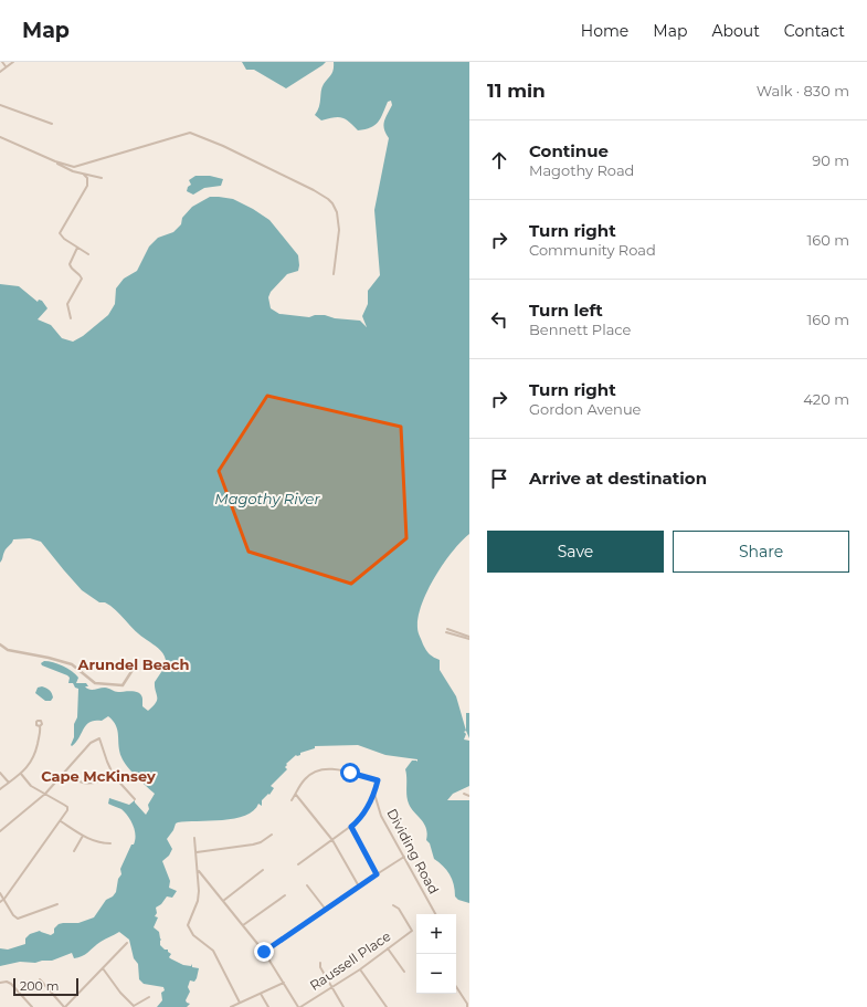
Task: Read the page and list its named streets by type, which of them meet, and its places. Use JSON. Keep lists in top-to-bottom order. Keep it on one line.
{"streets":{"street":["Dividing Road","Raussell Place"]},"districts":["Arundel Beach","Cape McKinsey"],"water":["Magothy River"],"scale_bar":"200 m","page":{"header":"Map","nav":["Home","Map","About","Contact"],"heading":["11 min","Walk · 830 m"],"list":[["Continue","Magothy Road","90 m"],["Turn right","Community Road","160 m"],["Turn left","Bennett Place","160 m"],["Turn right","Gordon Avenue","420 m"],"Arrive at destination"],"buttons":["Save","Share"],"map_buttons":["+","−"],"scale":"200 m"}}
